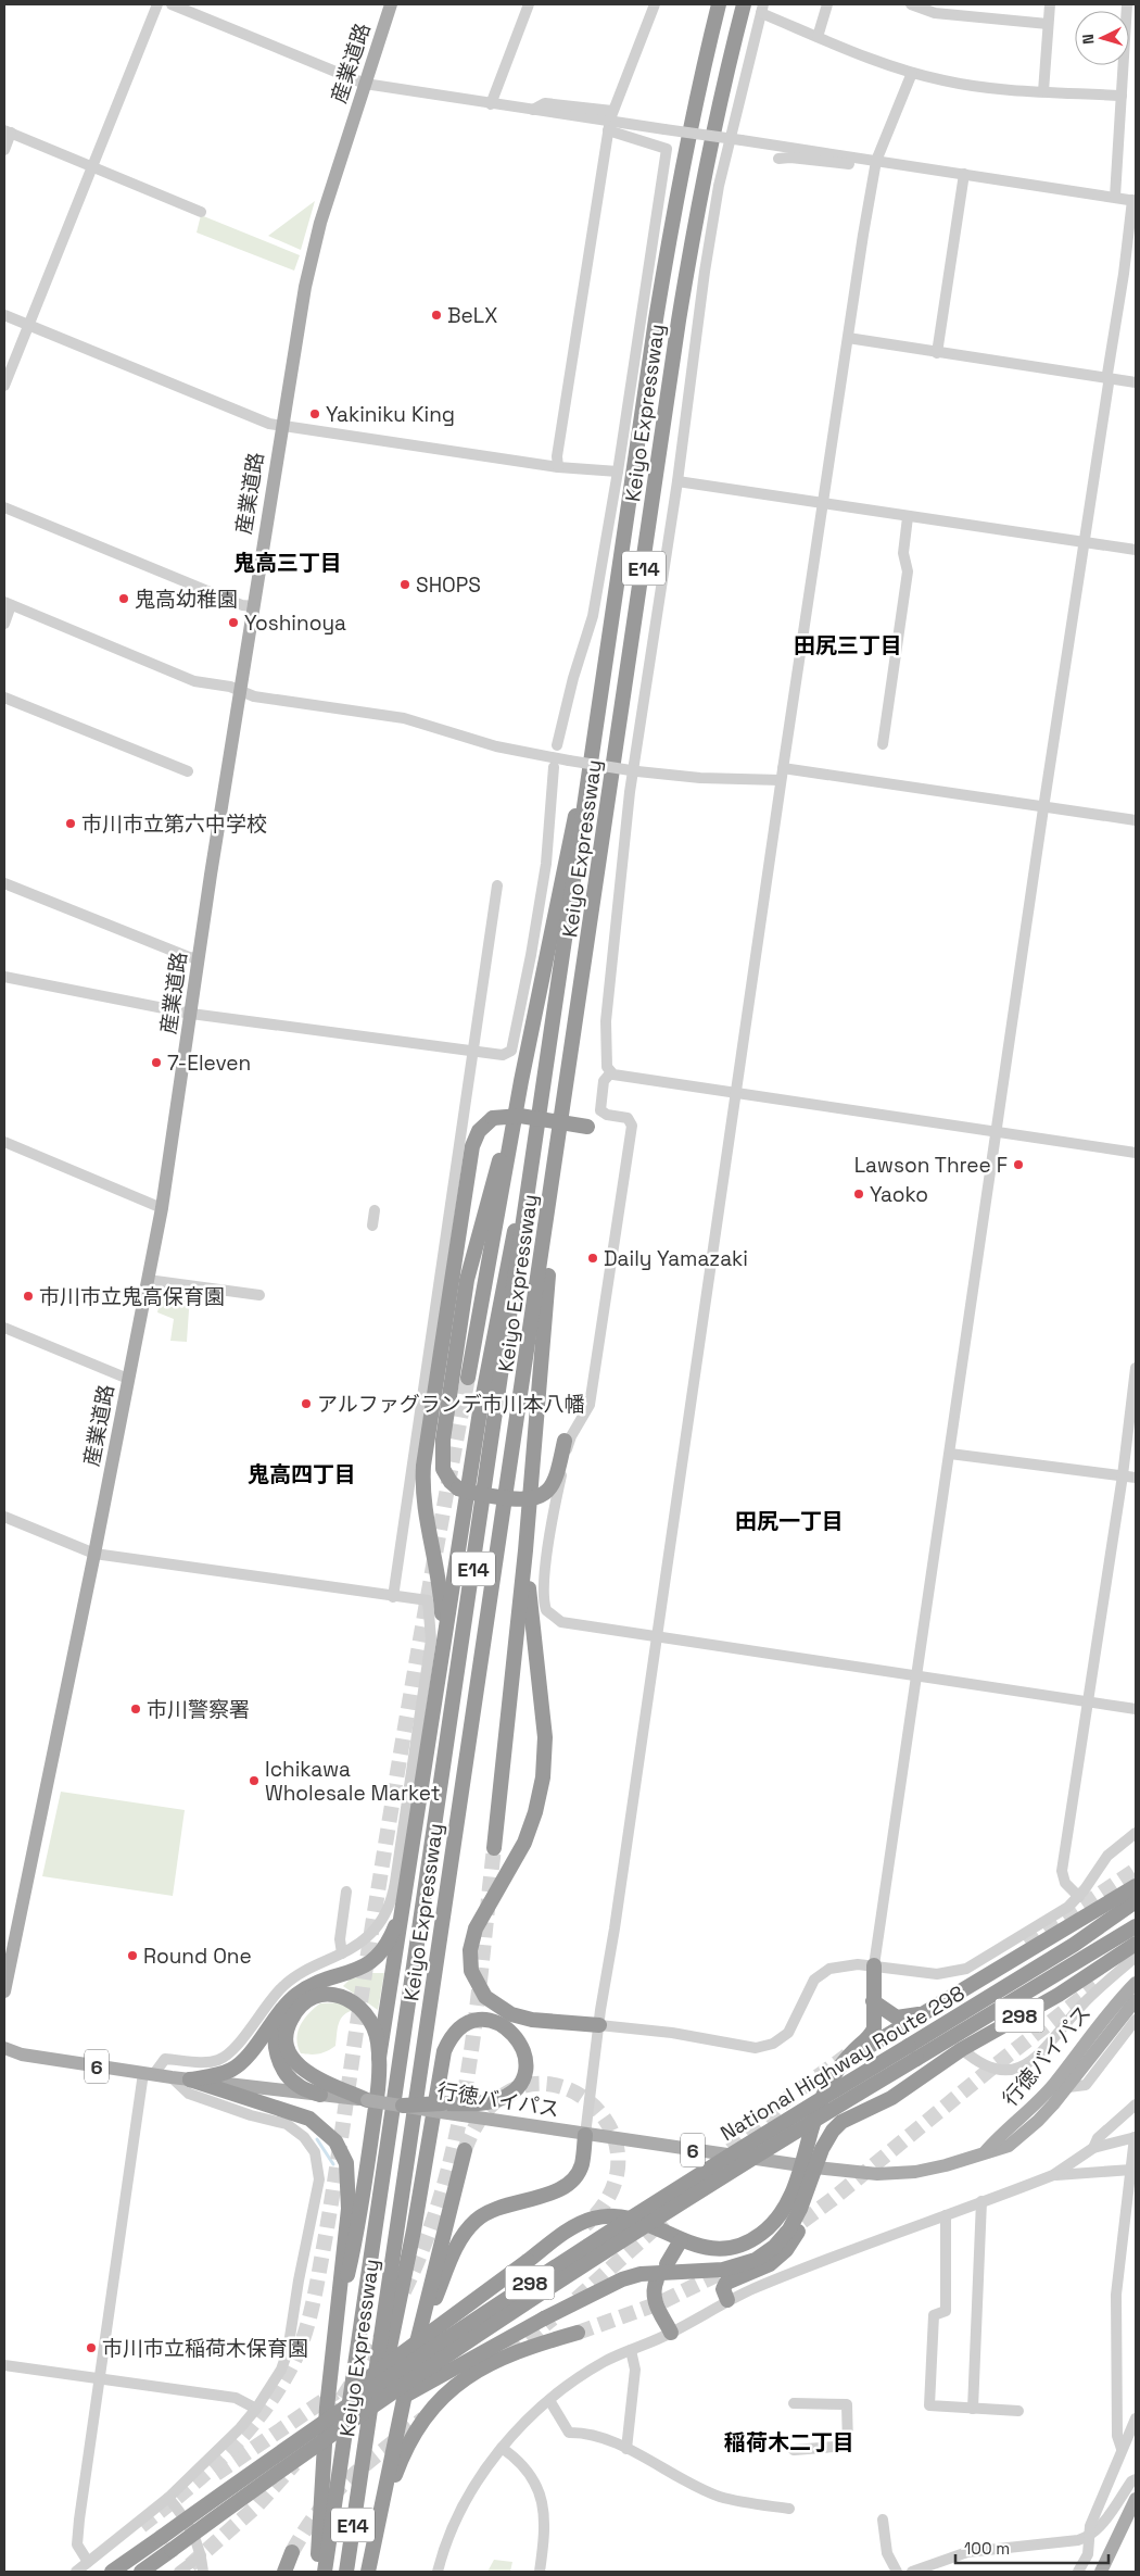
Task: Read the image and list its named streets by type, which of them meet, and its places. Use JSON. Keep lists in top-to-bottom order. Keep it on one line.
{"streets":{"highway":["Keiyo Expressway","E14","298","National Highway Route 298"],"main road":["産業道路","行徳バイパス","6"]},"crossings":[["298","行徳バイパス"],["298","National Highway Route 298"]],"districts":["鬼高三丁目","田尻三丁目","鬼高四丁目","田尻一丁目","稲荷木二丁目"],"places":["BeLX","Yakiniku King","SHOPS","鬼高幼稚園","Yoshinoya","市川市立第六中学校","7-Eleven","Lawson Three F","Yaoko","Daily Yamazaki","市川市立鬼高保育園","アルファグランデ市川本八幡","市川警察署","Ichikawa Wholesale Market","Round One","市川市立稲荷木保育園"],"scale_bar":"100 m","north":"left"}
